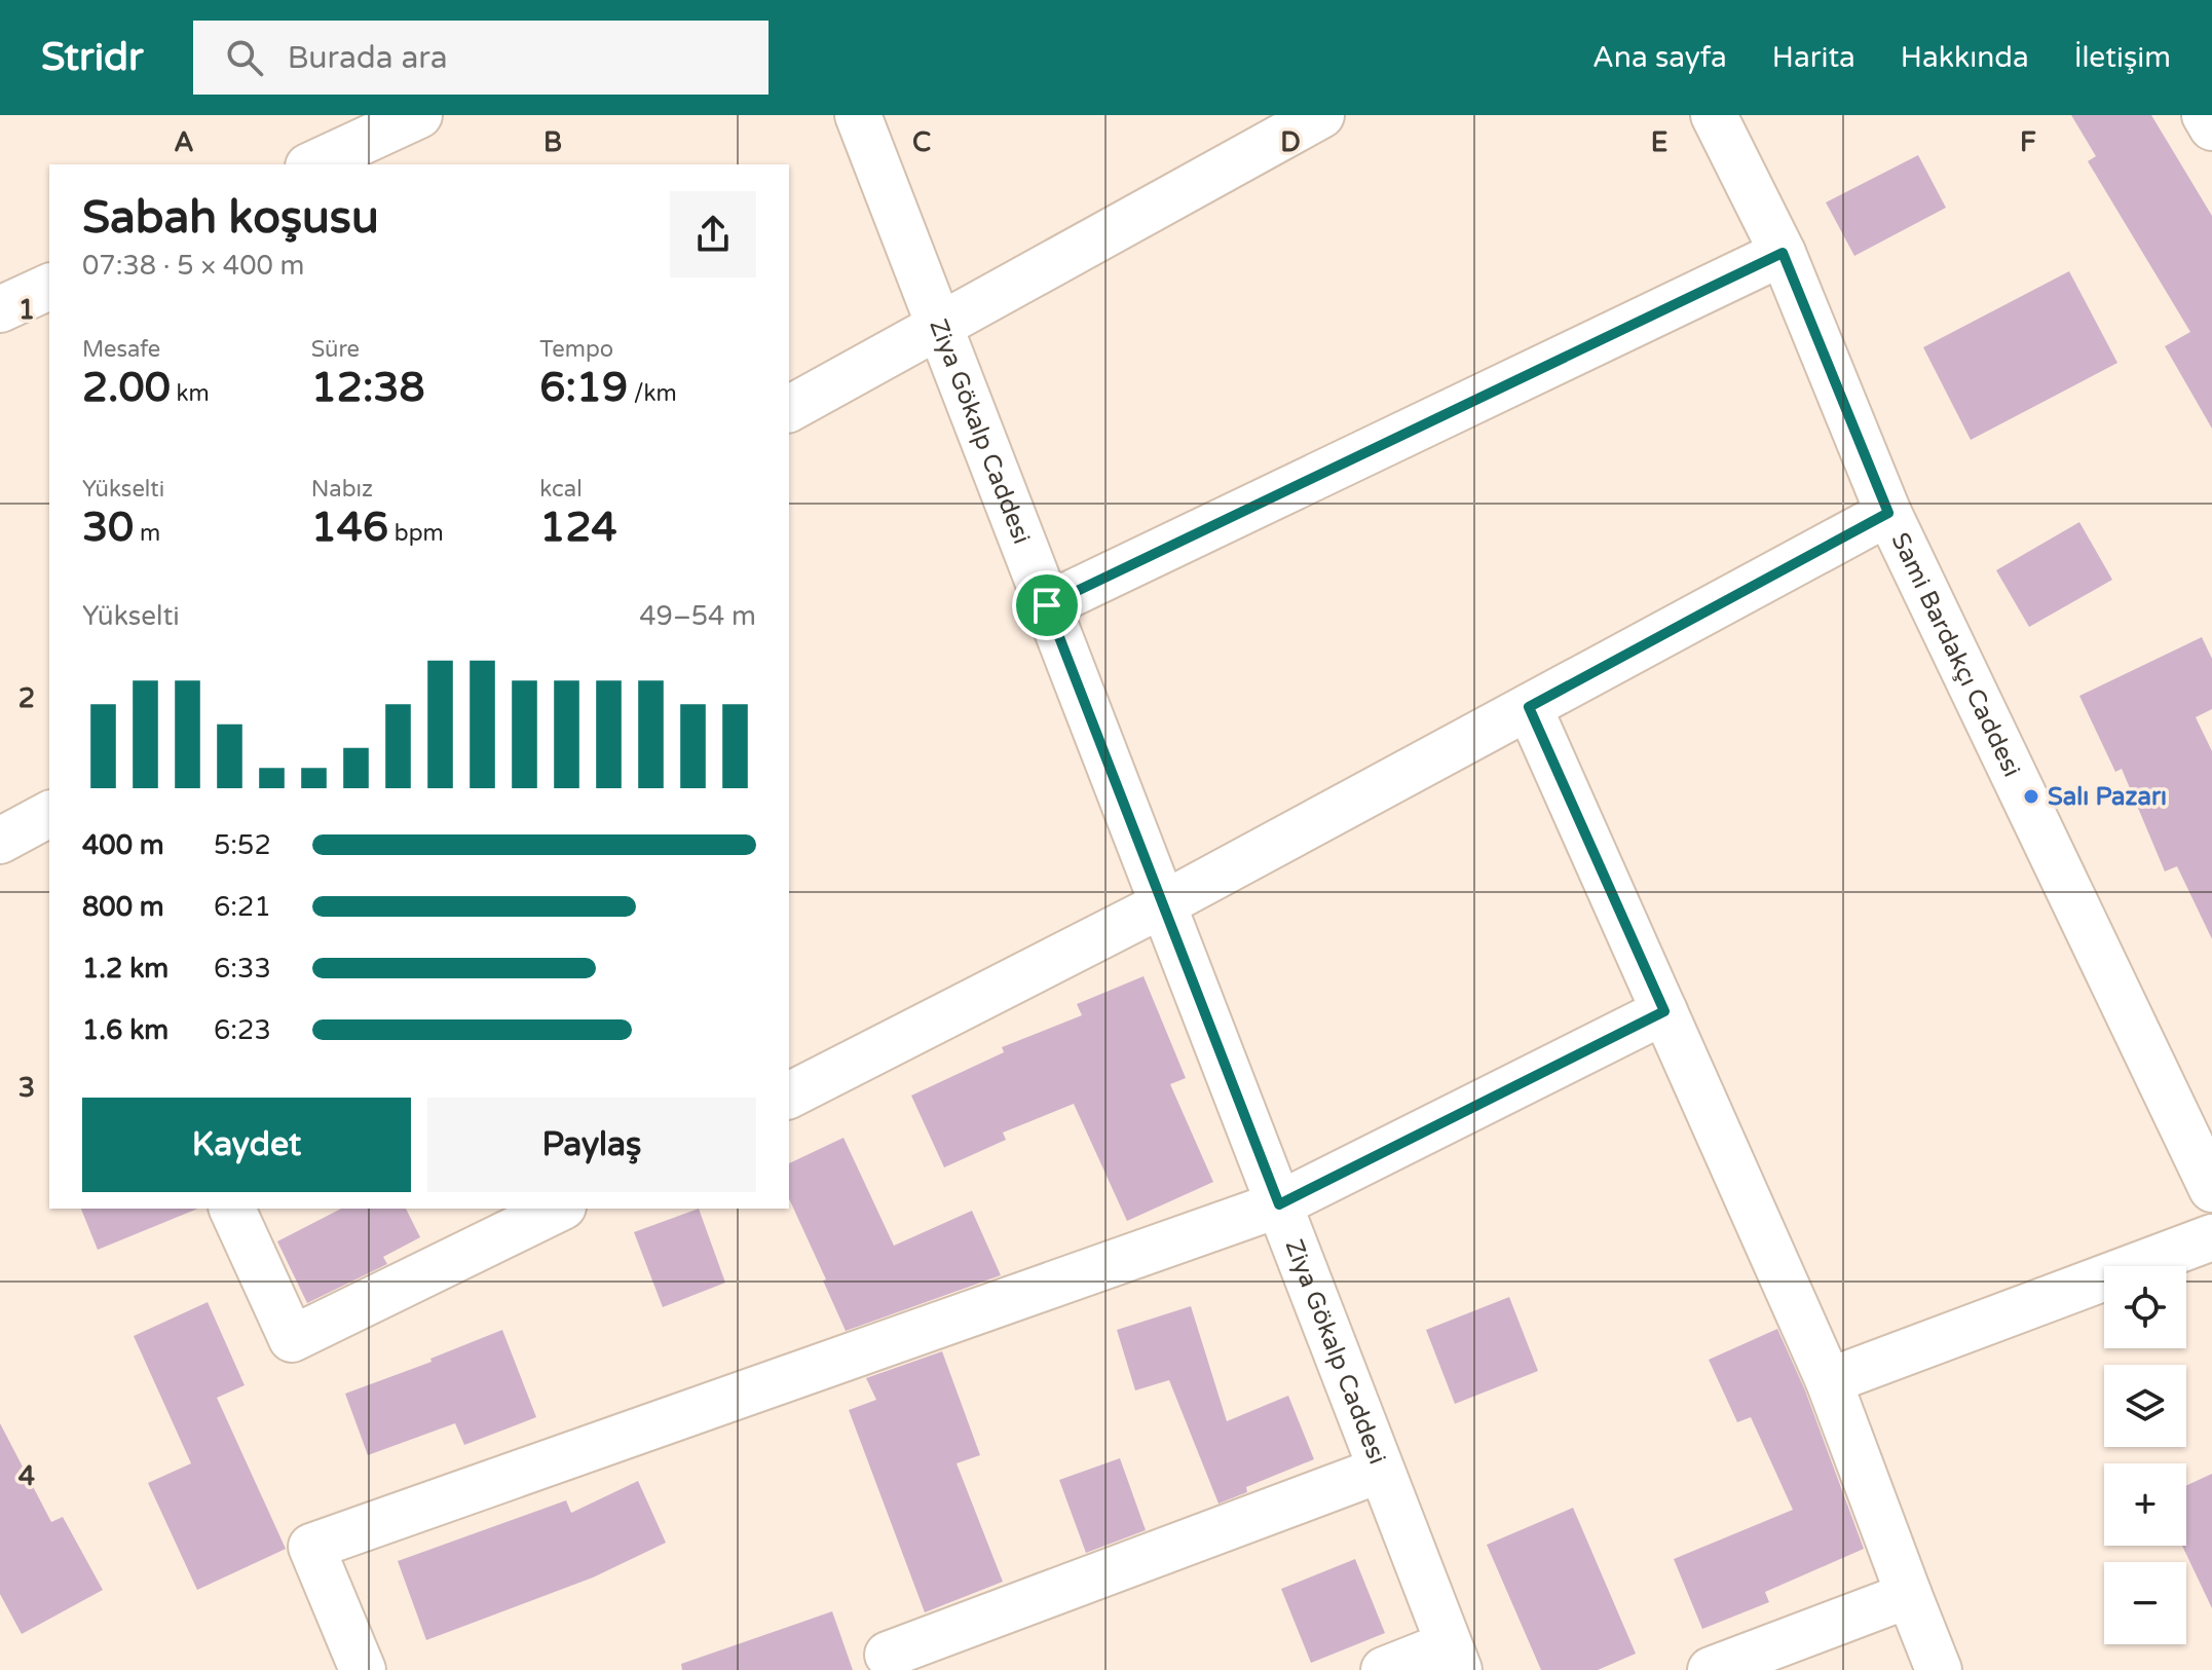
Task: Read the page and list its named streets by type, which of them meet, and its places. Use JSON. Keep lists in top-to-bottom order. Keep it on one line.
{"streets":{"street":["Ziya Gökalp Caddesi","Sami Bardakçı Caddesi"]},"places":["Salı Pazarı"],"page":{"header":"Stridr","search":"Burada ara","nav":["Ana sayfa","Harita","Hakkında","İletişim"],"heading":["Sabah koşusu","07:38 · 5 × 400 m"],"stats":[["Mesafe","2.00 km"],["Süre","12:38"],["Tempo","6:19 /km"],["Yükselti","30 m"],["Nabız","146 bpm"],["kcal","124"]],"chart":["Yükselti","49–54 m"],"list":[{"name":"400 m","note":"5:52"},{"name":"800 m","note":"6:21"},{"name":"1.2 km","note":"6:33"},{"name":"1.6 km","note":"6:23"}],"buttons":["Kaydet","Paylaş"],"map_buttons":["+","−"]},"grid":{"columns":["A","B","C","D","E","F"],"rows":["1","2","3","4"]}}
